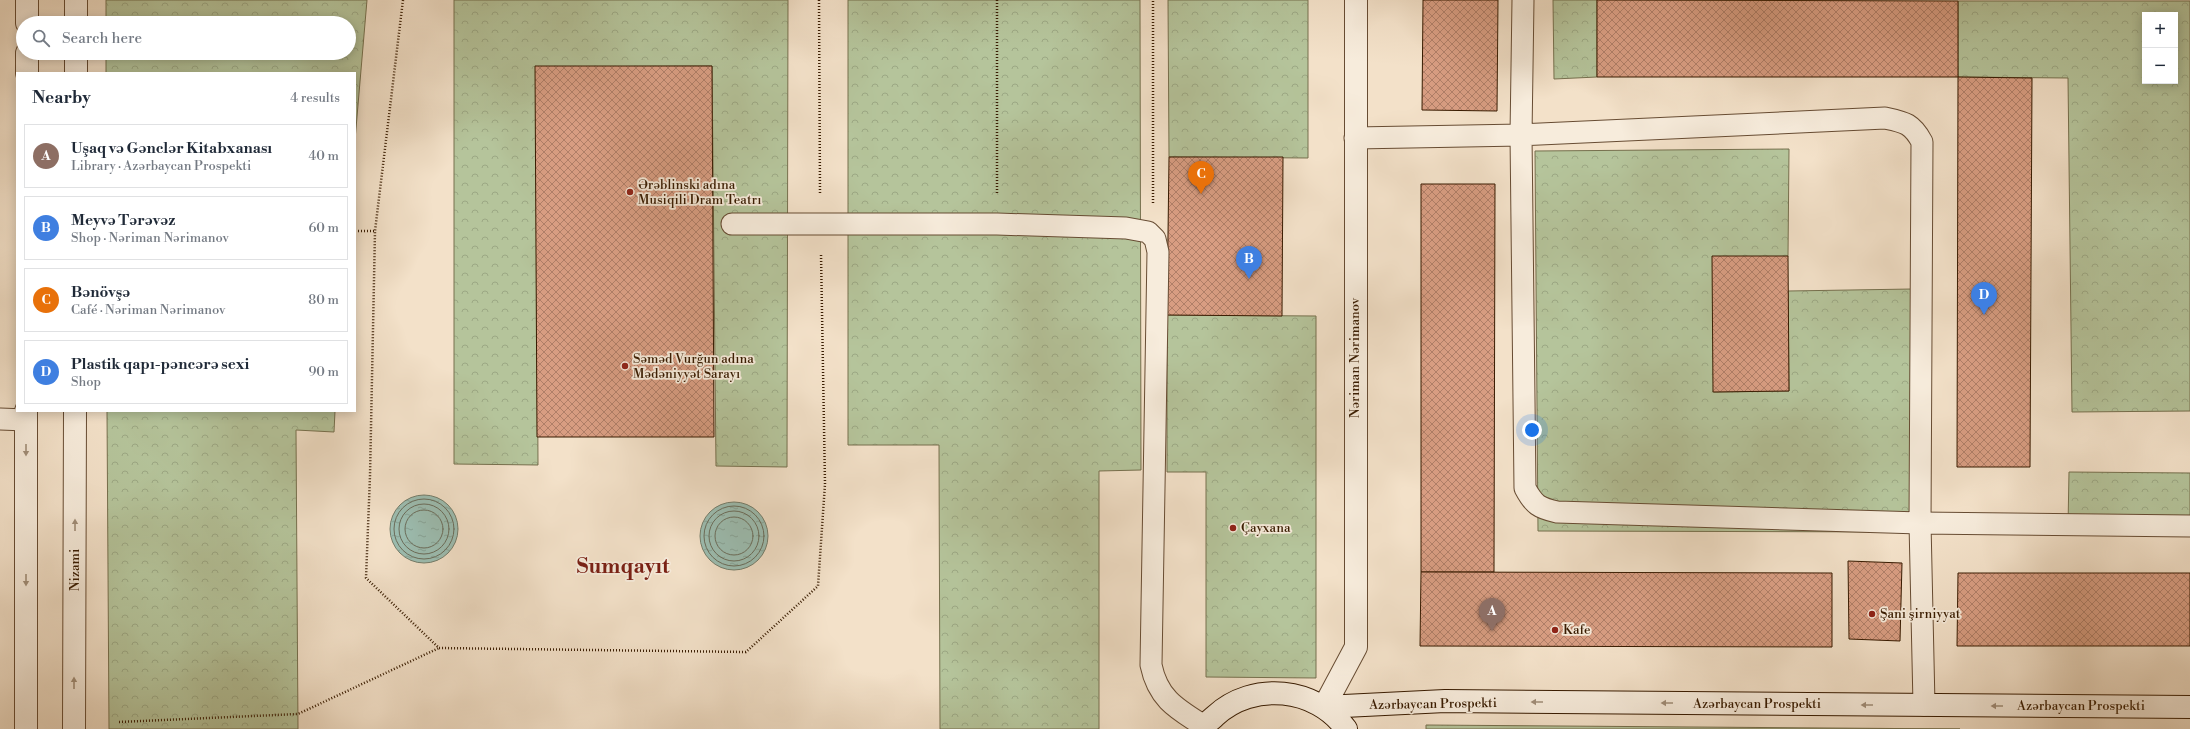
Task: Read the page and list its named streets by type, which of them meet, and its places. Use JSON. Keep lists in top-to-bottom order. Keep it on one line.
{"streets":{"street":["Nəriman Nərimanov","Nizami","Azərbaycan Prospekti"]},"crossings":[["Nəriman Nərimanov","Azərbaycan Prospekti"]],"one_way":["Azərbaycan Prospekti"],"districts":["Sumqayıt"],"places":["Ərəblinski adına Musiqili Dram Teatrı","Səməd Vurğun adına Mədəniyyət Sarayı","Çayxana","Şani şirniyyat","Kafe"],"page":{"map_buttons":["+","−"],"search":"Search here","heading":["Nearby","4 results"],"list":[{"mark":"A","name":"Uşaq və Gənclər Kitabxanası","note":"Library · Azərbaycan Prospekti","value":"40 m"},{"mark":"B","name":"Meyvə Tərəvəz","note":"Shop · Nəriman Nərimanov","value":"60 m"},{"mark":"C","name":"Bənövşə","note":"Café · Nəriman Nərimanov","value":"80 m"},{"mark":"D","name":"Plastik qapı-pəncərə sexi","note":"Shop","value":"90 m"}],"pins":["C","B","D","A"]}}
